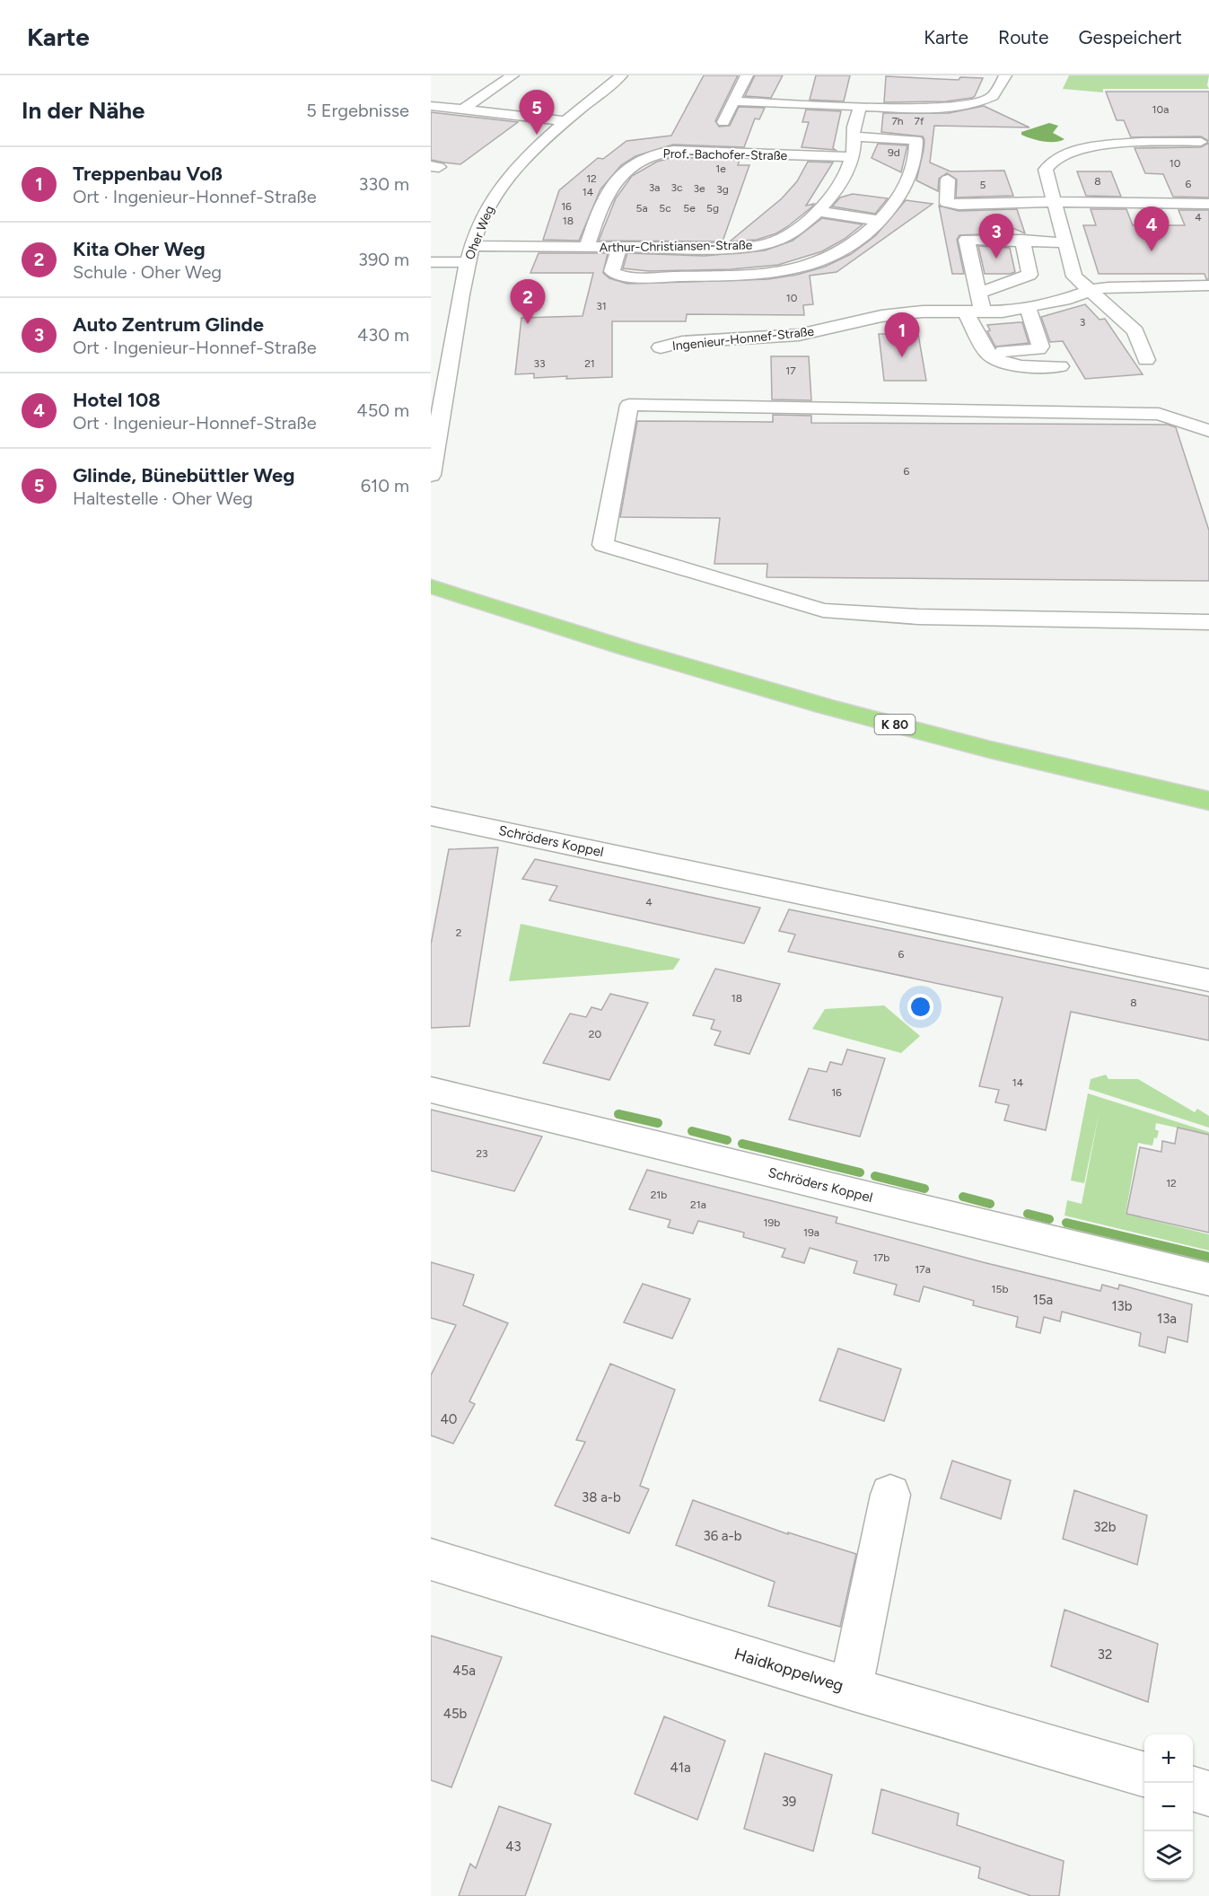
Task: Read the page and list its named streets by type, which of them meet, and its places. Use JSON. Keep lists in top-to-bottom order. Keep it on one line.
{"streets":{"highway":["K 80"],"street":["Prof.-Bachofer-Straße","Oher Weg","Arthur-Christiansen-Straße","Ingenieur-Honnef-Straße","Schröders Koppel","Haidkoppelweg"]},"crossings":[["Prof.-Bachofer-Straße","Arthur-Christiansen-Straße"],["Oher Weg","Arthur-Christiansen-Straße"]],"house_numbers":["10a","7h","7f","9d","10","1e","12","8","6","5","3a","3c","3e","3g","14","16","5a","5c","5e","5g","4","18","10","31","3","33","21","17","6","4","2","6","18","8","20","14","16","23","12","21b","21a","19b","19a","17b","17a","15b","15a","13b","13a","40","38 a-b","32b","36 a-b","32","45a","45b","41a","39","43"],"page":{"header":"Karte","nav":["Karte","Route","Gespeichert"],"heading":["In der Nähe","5 Ergebnisse"],"pins":["5","4","3","2","1"],"list":[{"mark":"1","name":"Treppenbau Voß","note":"Ort · Ingenieur-Honnef-Straße","value":"330 m"},{"mark":"2","name":"Kita Oher Weg","note":"Schule · Oher Weg","value":"390 m"},{"mark":"3","name":"Auto Zentrum Glinde","note":"Ort · Ingenieur-Honnef-Straße","value":"430 m"},{"mark":"4","name":"Hotel 108","note":"Ort · Ingenieur-Honnef-Straße","value":"450 m"},{"mark":"5","name":"Glinde, Bünebüttler Weg","note":"Haltestelle · Oher Weg","value":"610 m"}],"map_buttons":["+","−"]}}
